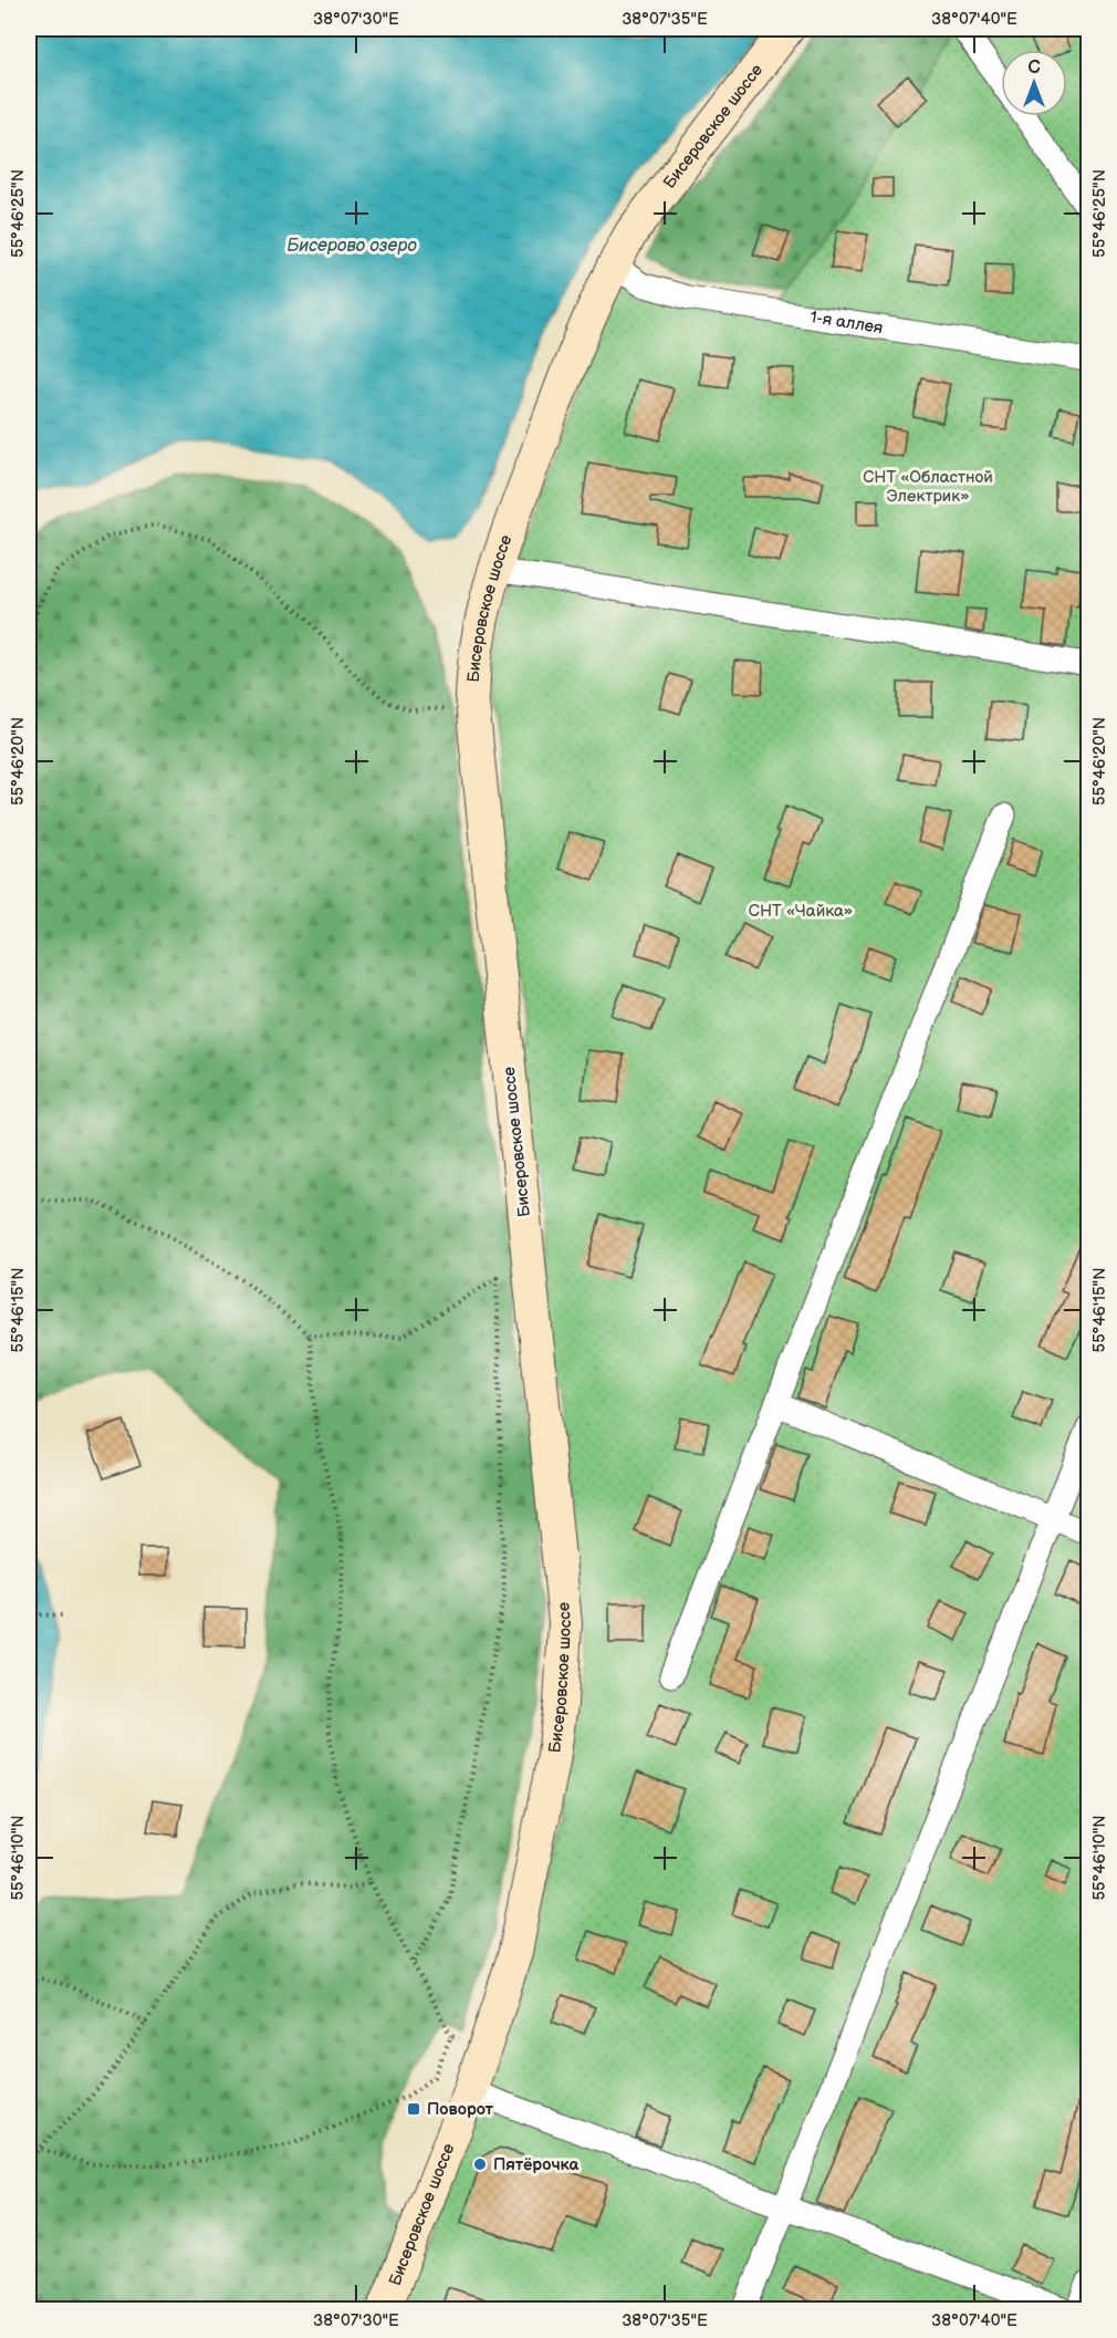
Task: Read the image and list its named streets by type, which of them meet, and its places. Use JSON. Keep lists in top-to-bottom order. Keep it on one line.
{"streets":{"main road":["Бисеровское шоссе"],"street":["1-я аллея"]},"crossings":[["Бисеровское шоссе","1-я аллея"]],"water":["Бисерово озеро"],"parks":["СНТ «Областной Электрик»","СНТ «Чайка»"],"places":{"transit":["Поворот"],"other":["Пятёрочка"]},"north":"top","coordinates":["38°07'30\"E","38°07'35\"E","38°07'40\"E","55°46'25\"N","55°46'20\"N","55°46'15\"N","55°46'10\"N"]}
